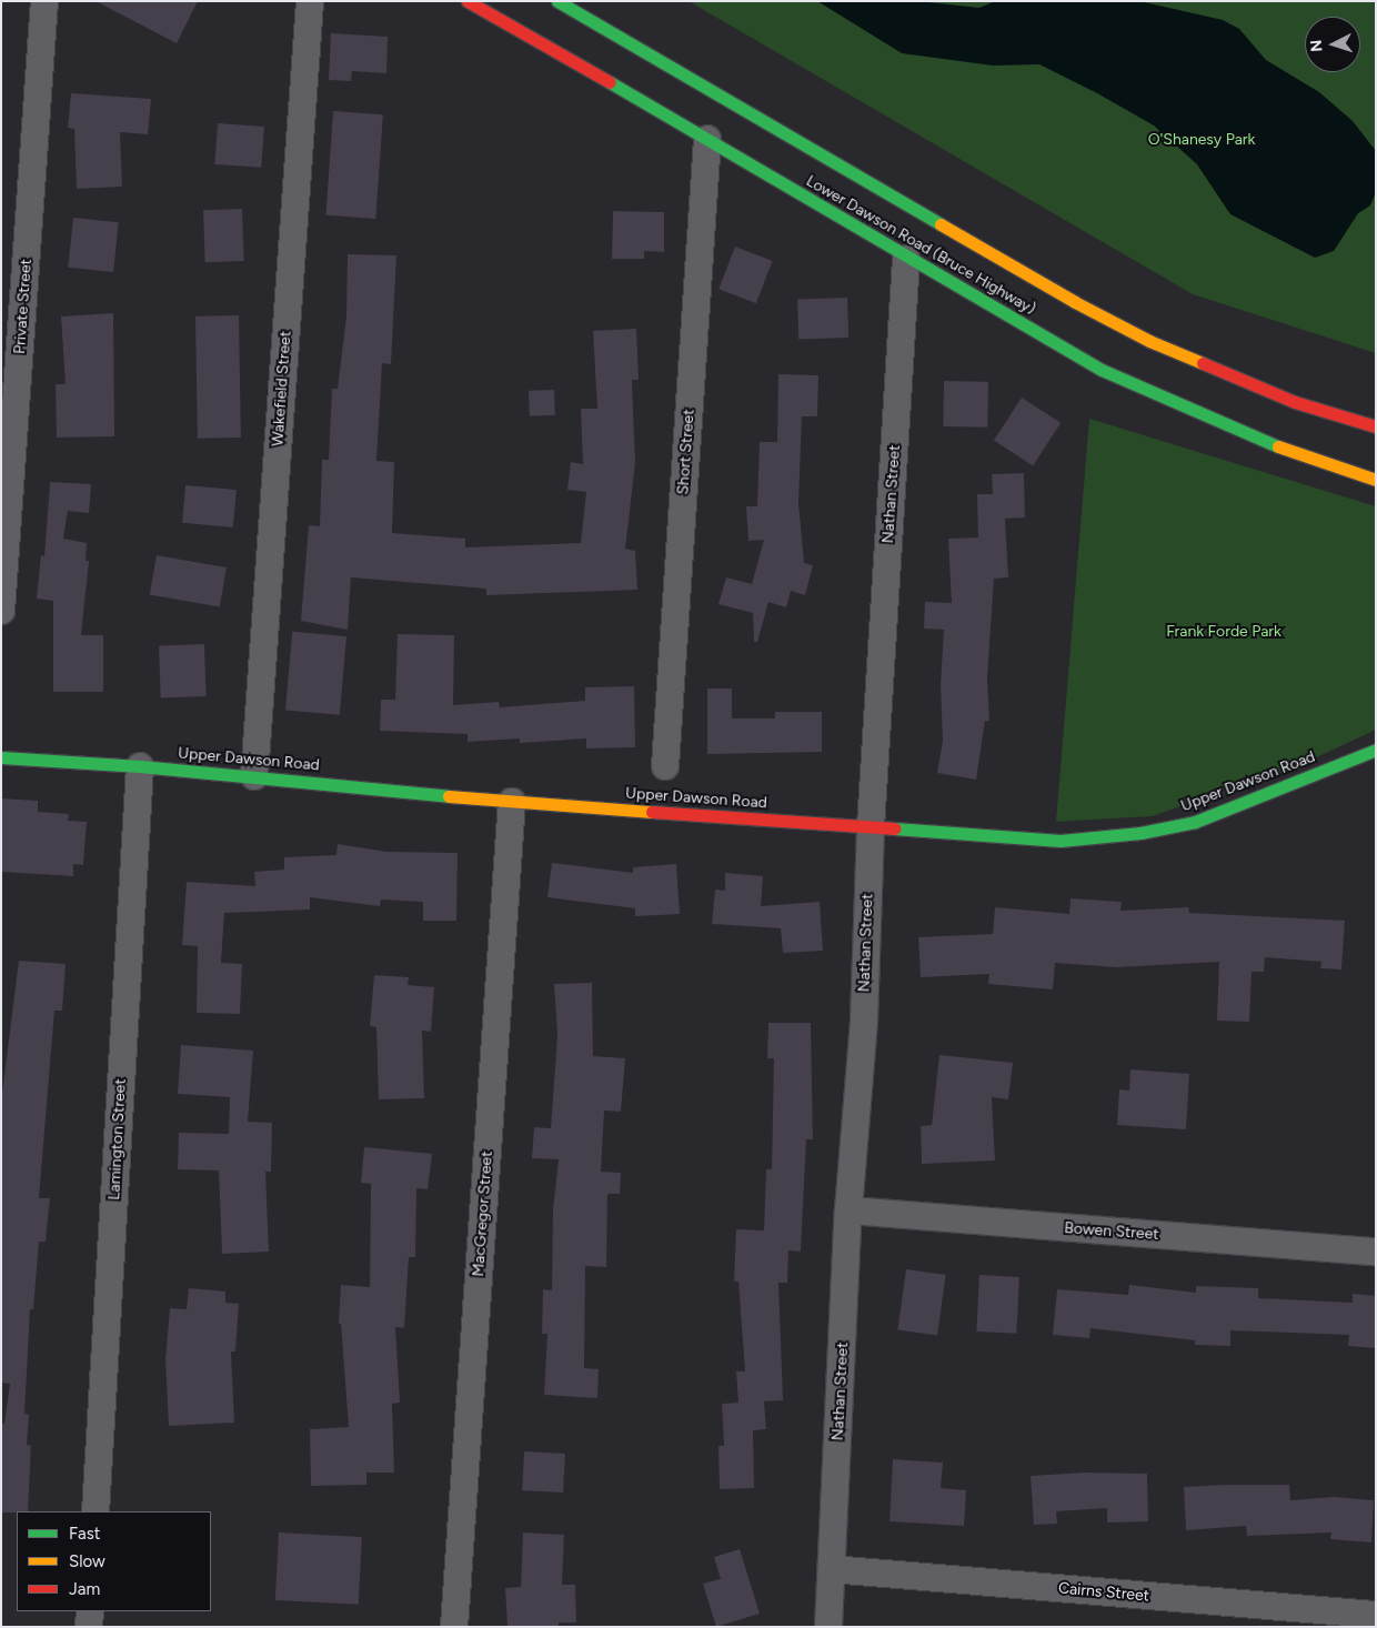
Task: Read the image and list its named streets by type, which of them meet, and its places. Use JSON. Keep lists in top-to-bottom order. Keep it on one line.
{"streets":{"main road":["Lower Dawson Road (Bruce Highway)","Upper Dawson Road"],"street":["Private Street","Wakefield Street","Short Street","Nathan Street","Lamington Street","MacGregor Street","Bowen Street","Cairns Street"]},"crossings":[["Lower Dawson Road (Bruce Highway)","Short Street"],["Lower Dawson Road (Bruce Highway)","Nathan Street"],["Wakefield Street","Upper Dawson Road"],["Nathan Street","Upper Dawson Road"],["Nathan Street","Bowen Street"],["Nathan Street","Cairns Street"],["Upper Dawson Road","Lamington Street"],["Upper Dawson Road","MacGregor Street"]],"parks":["O'Shanesy Park","Frank Forde Park"],"legend":["Fast","Slow","Jam"],"north":"left"}
